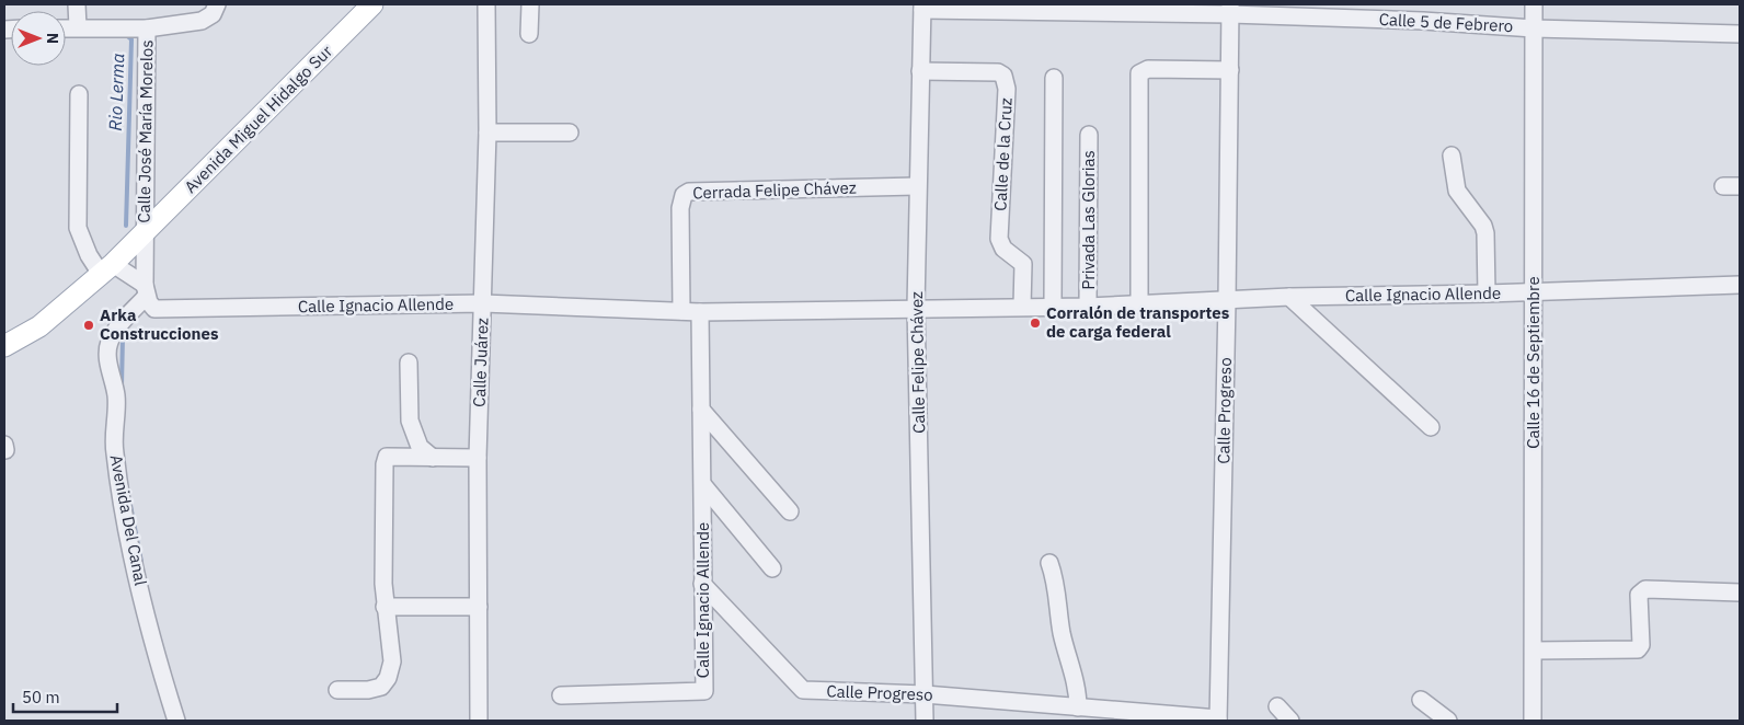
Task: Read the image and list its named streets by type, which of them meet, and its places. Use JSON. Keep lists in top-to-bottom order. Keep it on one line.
{"streets":{"main road":["Avenida Miguel Hidalgo Sur"],"street":["Calle 5 de Febrero","Calle José María Morelos","Calle de la Cruz","Cerrada Felipe Chávez","Privada Las Glorias","Calle Ignacio Allende","Calle Juárez","Calle Felipe Chávez","Calle 16 de Septiembre","Calle Progreso","Avenida Del Canal"]},"crossings":[["Calle 5 de Febrero","Calle Felipe Chávez"],["Calle 5 de Febrero","Calle 16 de Septiembre"],["Calle 5 de Febrero","Calle Progreso"],["Avenida Miguel Hidalgo Sur","Calle José María Morelos"],["Calle José María Morelos","Calle Ignacio Allende"],["Calle José María Morelos","Avenida Del Canal"],["Calle de la Cruz","Calle Ignacio Allende"],["Calle de la Cruz","Calle Felipe Chávez"],["Cerrada Felipe Chávez","Calle Ignacio Allende"],["Cerrada Felipe Chávez","Calle Felipe Chávez"],["Privada Las Glorias","Calle Ignacio Allende"],["Calle Ignacio Allende","Calle Juárez"],["Calle Ignacio Allende","Calle Felipe Chávez"],["Calle Ignacio Allende","Calle 16 de Septiembre"],["Calle Ignacio Allende","Calle Progreso"],["Calle Ignacio Allende","Avenida Del Canal"],["Calle Felipe Chávez","Calle Progreso"]],"water":["Rio Lerma"],"places":["Corralón de transportes de carga federal","Arka Construcciones"],"scale_bar":"50 m","north":"right"}
